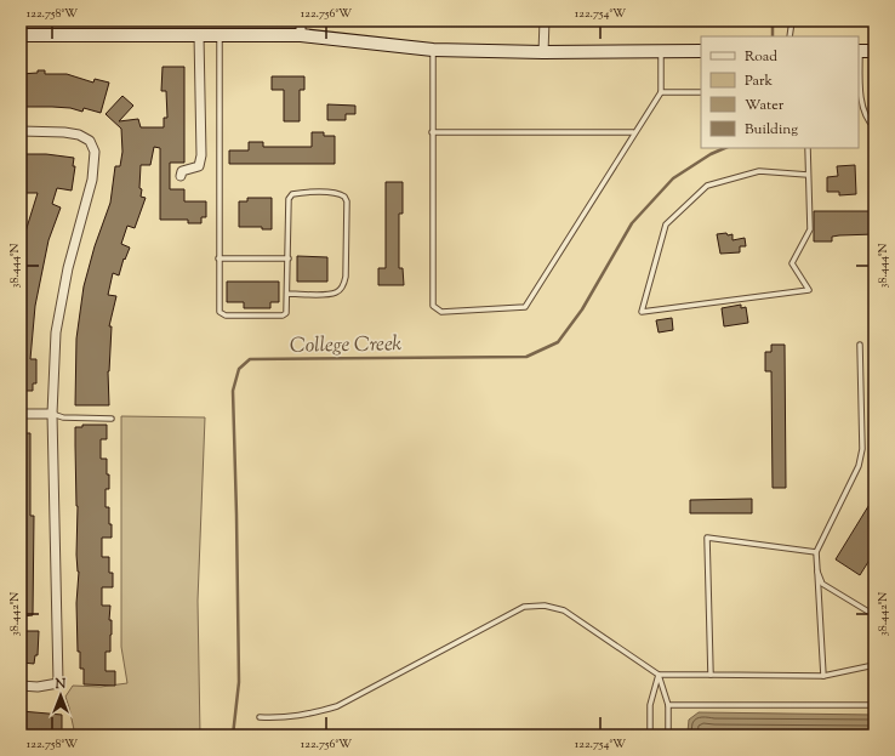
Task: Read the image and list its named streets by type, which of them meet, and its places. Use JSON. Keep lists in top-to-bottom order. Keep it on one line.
{"water":["College Creek"],"legend":["Road","Park","Water","Building"],"north":"top","coordinates":["122.758°W","122.756°W","122.754°W","38.444°N","38.442°N"]}
